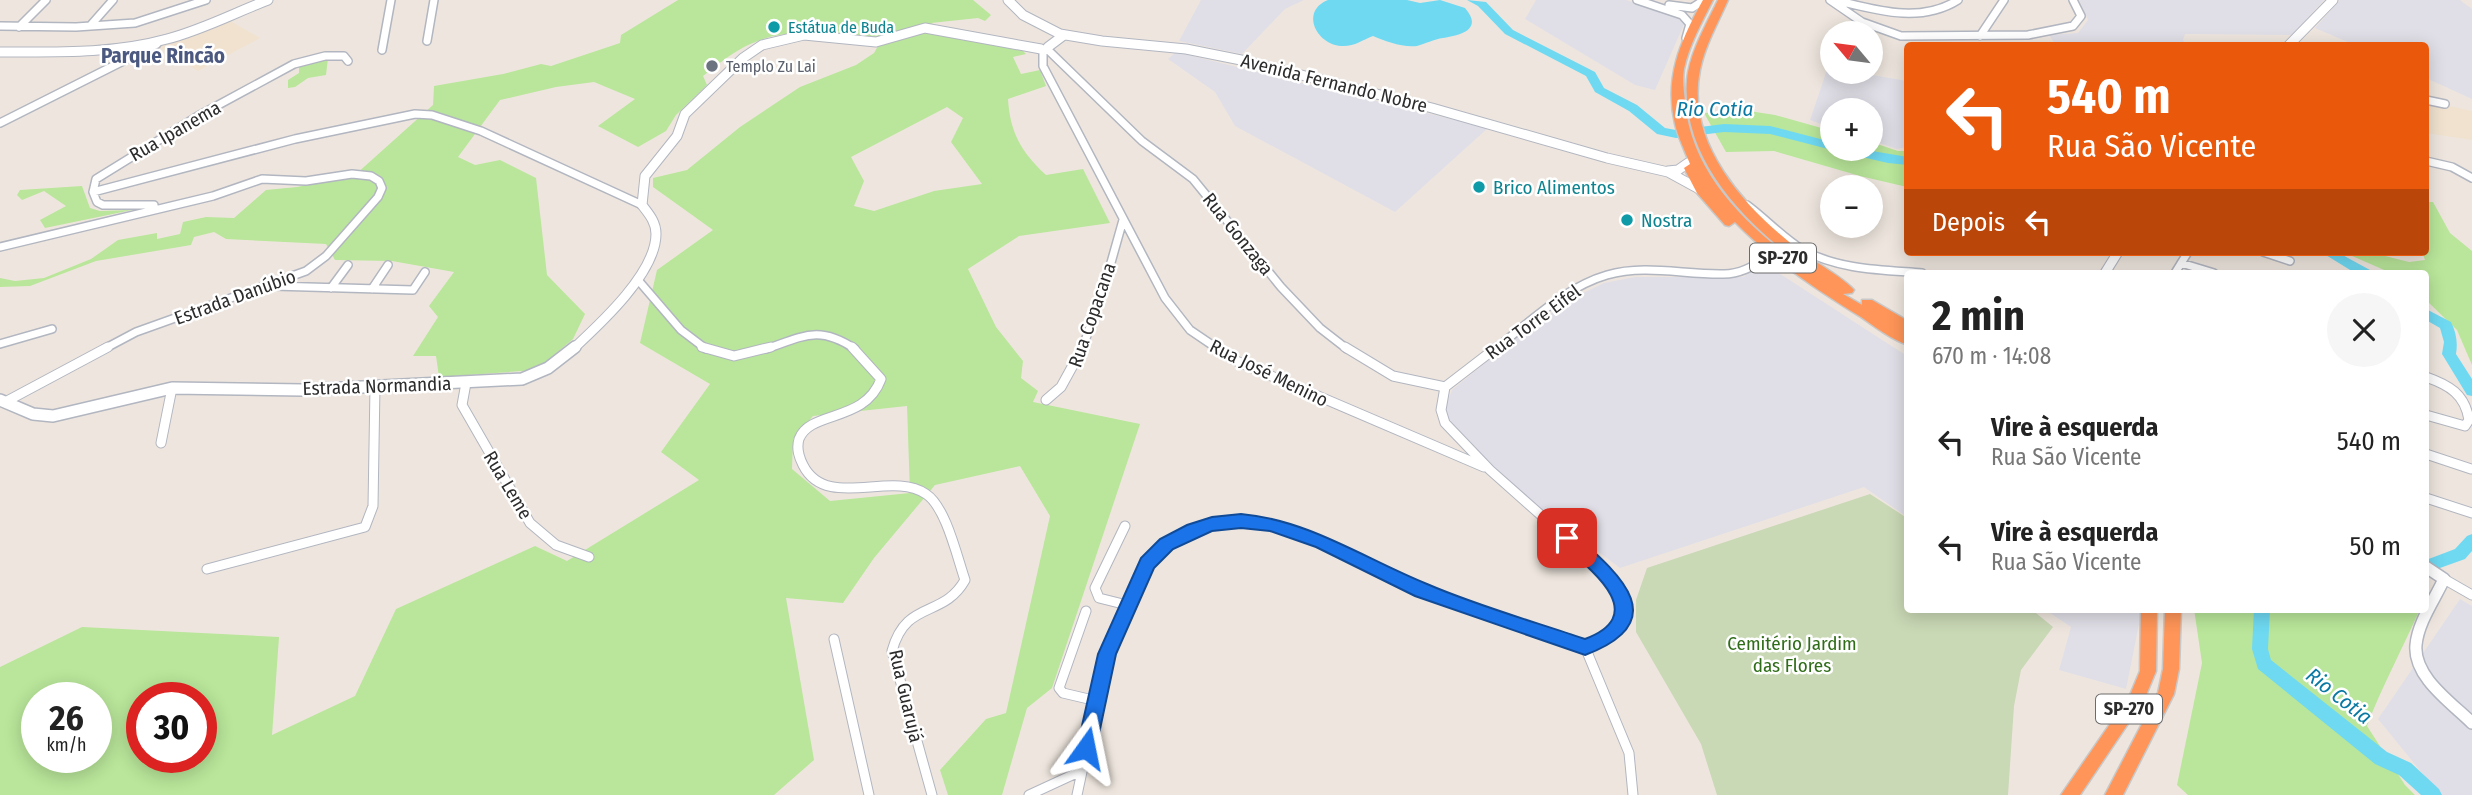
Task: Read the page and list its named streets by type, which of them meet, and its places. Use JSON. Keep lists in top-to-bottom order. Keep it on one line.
{"streets":{"highway":["SP-270"],"street":["Avenida Fernando Nobre","Rua Ipanema","Rua Gonzaga","Estrada Danúbio","Rua Copacana","Rua Torre Eifel","Rua José Menino","Estrada Normandia","Rua Leme","Rua Guarujá"]},"crossings":[["Rua Gonzaga","Rua Torre Eifel"],["Rua Gonzaga","Rua José Menino"],["Estrada Danúbio","Estrada Normandia"],["Rua Copacana","Rua José Menino"],["Estrada Normandia","Rua Leme"],["Estrada Normandia","Rua Guarujá"]],"districts":["Parque Rincão"],"water":["Rio Cotia"],"parks":["Cemitério Jardim das Flores"],"places":["Estátua de Buda","Templo Zu Lai","Brico Alimentos","Nostra"],"north":"top left","page":{"map_buttons":["+","−"],"turn":["540 m","Rua São Vicente"],"then":"Depois","heading":["2 min","670 m · 14:08"],"list":[{"name":"Vire à esquerda","note":"Rua São Vicente","value":"540 m"},{"name":"Vire à esquerda","note":"Rua São Vicente","value":"50 m"}],"speed":"26 km/h","limit":"30"}}
